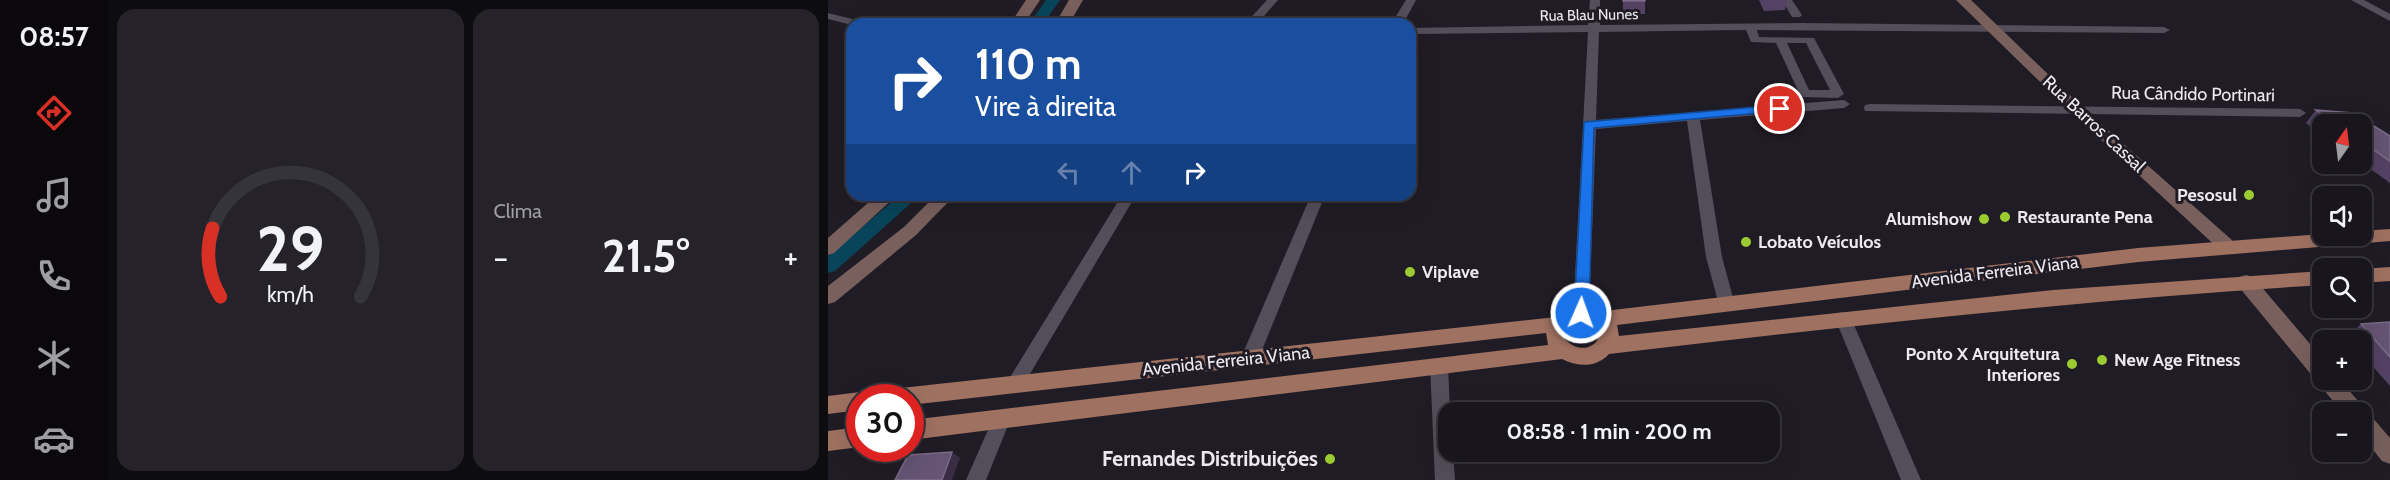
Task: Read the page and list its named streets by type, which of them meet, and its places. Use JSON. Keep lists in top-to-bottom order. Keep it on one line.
{"streets":{"main road":["Avenida Ferreira Viana"],"street":["Rua Blau Nunes","Rua Cândido Portinari","Rua Barros Cassal"]},"crossings":[["Rua Blau Nunes","Rua Barros Cassal"],["Rua Cândido Portinari","Rua Barros Cassal"],["Rua Barros Cassal","Avenida Ferreira Viana"]],"places":["Pesosul","Restaurante Pena","Alumishow","Lobato Veículos","Viplave","New Age Fitness","Ponto X Arquitetura Interiores","Fernandes Distribuições"],"north":"top","page":{"tabs":"08:57","tile":"Clima","turn":["110 m","Vire à direita"],"map_buttons":["+","−"],"heat":["−","21.5°","+"],"limit":"30","trip":"08:58 · 1 min · 200 m","gauge":["29","km/h"]}}
